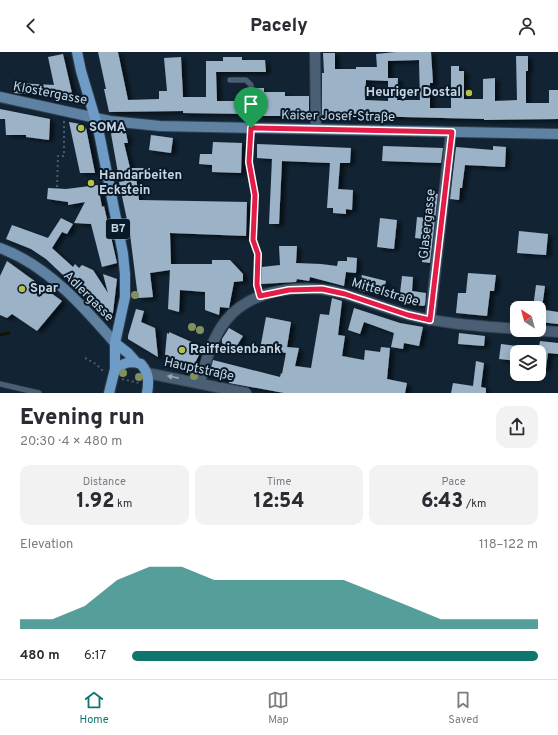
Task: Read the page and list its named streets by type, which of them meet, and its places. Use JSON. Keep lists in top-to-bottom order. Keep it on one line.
{"streets":{"main road":["B7"],"street":["Klostergasse","Kaiser Josef-Straße","Glasergasse","Mittelstraße","Adlergasse","Hauptstraße"]},"crossings":[["Klostergasse","Kaiser Josef-Straße"],["Klostergasse","B7"],["Kaiser Josef-Straße","Glasergasse"],["Kaiser Josef-Straße","B7"],["Glasergasse","Mittelstraße"],["B7","Adlergasse"],["Mittelstraße","Hauptstraße"]],"one_way":["Hauptstraße"],"places":["Heuriger Dostal","SOMA","Handarbeiten Eckstein","Spar","Raiffeisenbank"],"north":"top left","page":{"header":"Pacely","heading":["Evening run","20:30 · 4 × 480 m"],"stats":[["Distance","1.92 km"],["Time","12:54"],["Pace","6:43 /km"]],"chart":["Elevation","118–122 m"],"list":[{"name":"480 m","note":"6:17"}],"tabs":["Home","Map","Saved"]}}
